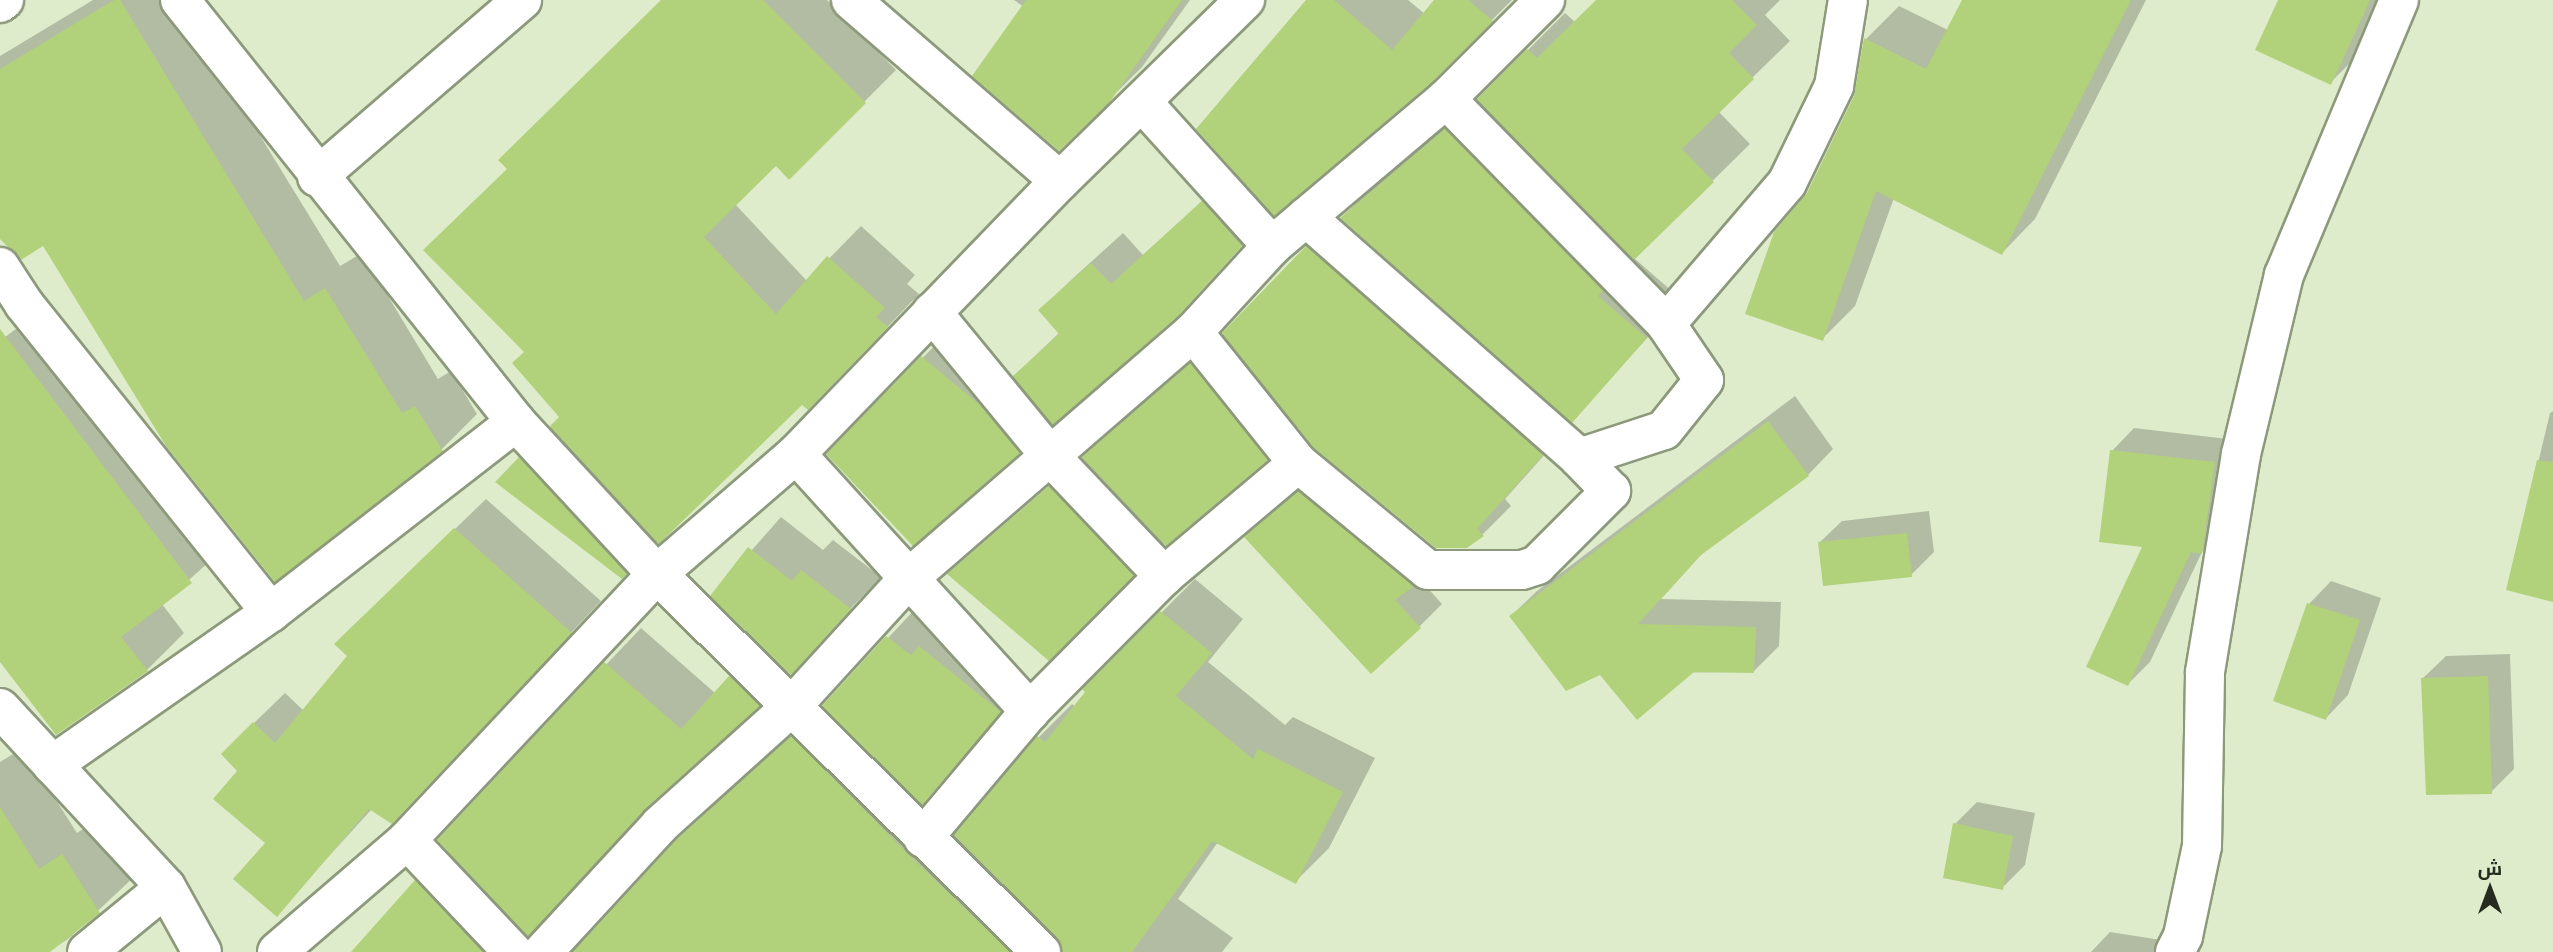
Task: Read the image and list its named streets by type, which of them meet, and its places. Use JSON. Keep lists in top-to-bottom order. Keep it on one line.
{"north":"top"}
